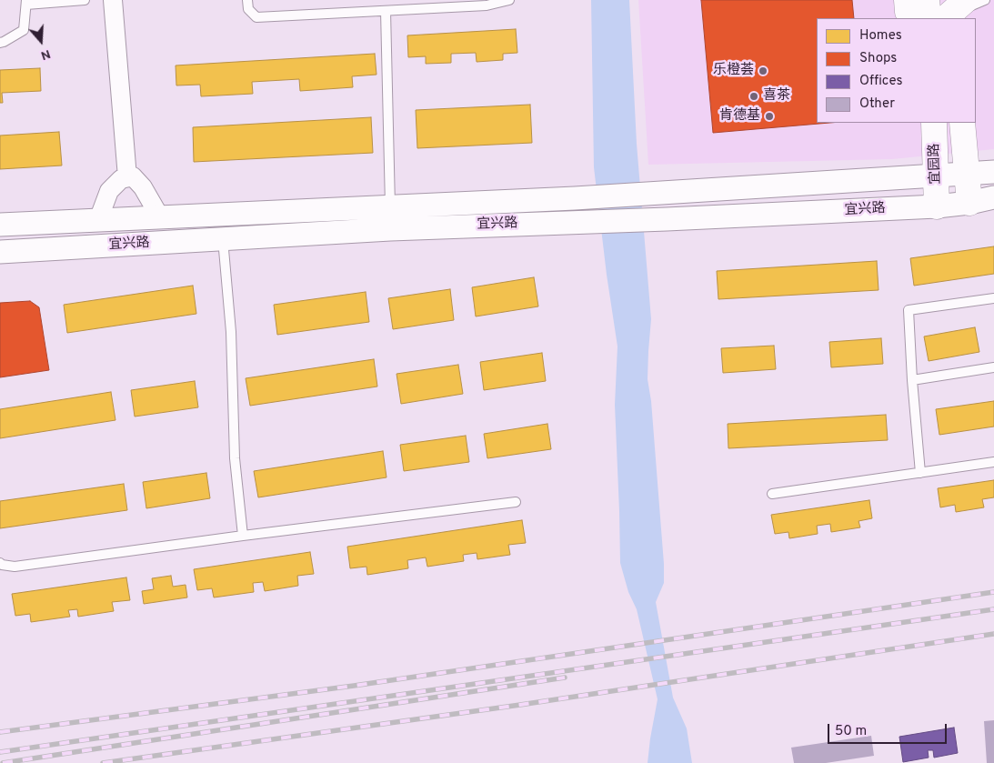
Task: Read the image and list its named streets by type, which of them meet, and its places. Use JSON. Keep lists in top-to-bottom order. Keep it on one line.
{"streets":{"main road":["宜园路"],"street":["宜兴路"]},"crossings":[["宜园路","宜兴路"]],"places":["乐橙荟","喜茶","肯德基"],"legend":["Homes","Shops","Offices","Other"],"scale_bar":"50 m","north":"bottom"}
